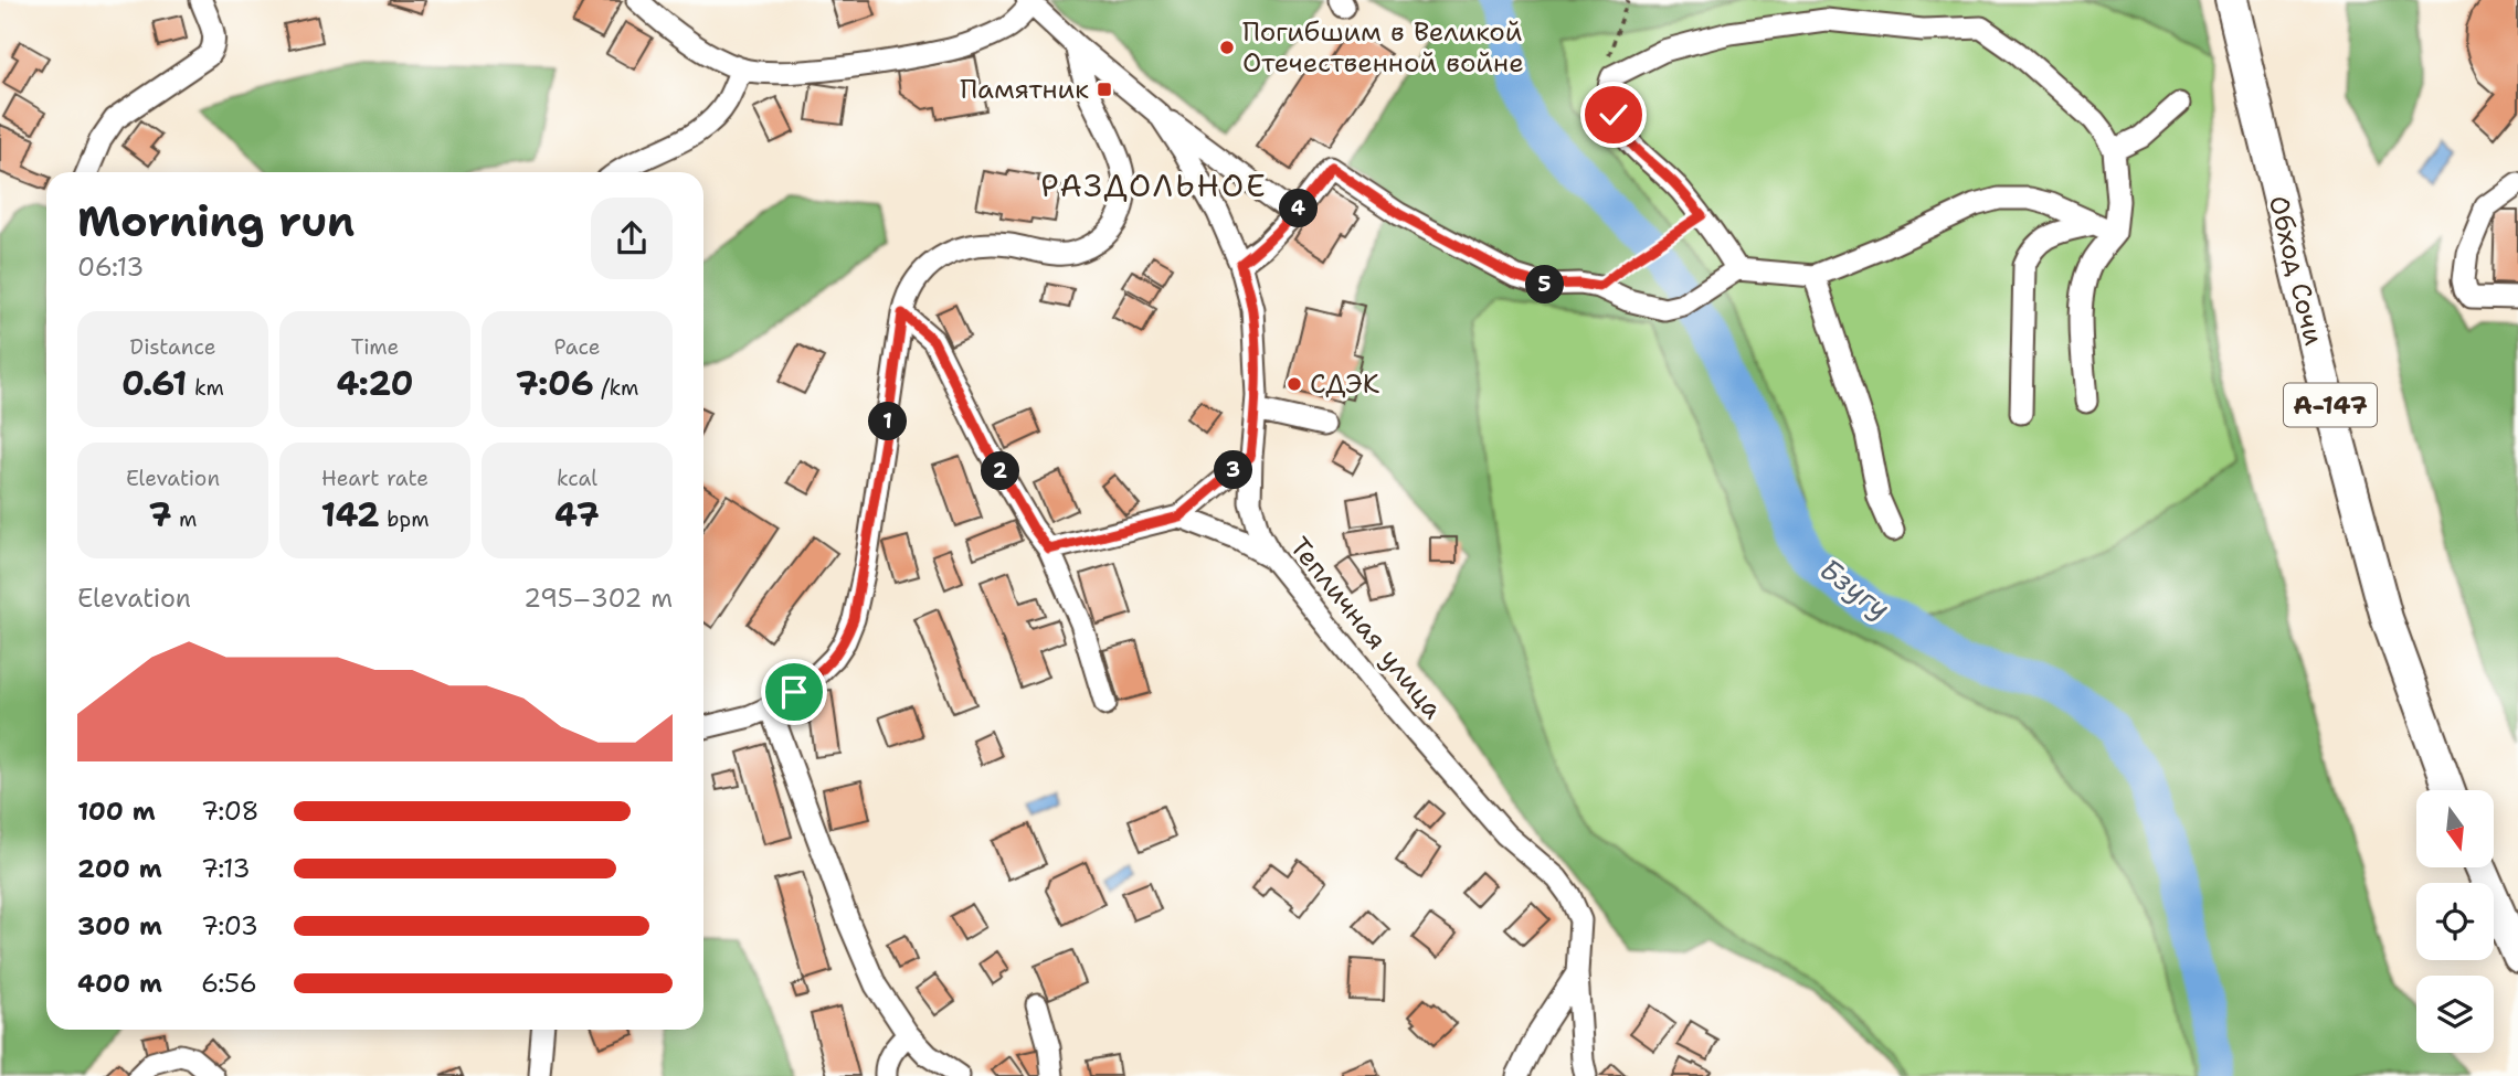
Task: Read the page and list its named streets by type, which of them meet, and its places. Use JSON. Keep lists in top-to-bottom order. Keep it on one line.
{"streets":{"highway":["Обход Сочи","А-147"],"street":["Тепличная улица"]},"districts":["РАЗДОЛЬНОЕ"],"water":["Бзугу"],"places":{"other":["Погибшим в Великой Отечественной войне","СДЭК"],"transit":["Памятник"]},"north":"bottom","page":{"heading":["Morning run","06:13"],"pins":["4","5","1","3","2"],"stats":[["Distance","0.61 km"],["Time","4:20"],["Pace","7:06 /km"],["Elevation","7 m"],["Heart rate","142 bpm"],["kcal","47"]],"chart":["Elevation","295–302 m"],"list":[{"name":"100 m","note":"7:08"},{"name":"200 m","note":"7:13"},{"name":"300 m","note":"7:03"},{"name":"400 m","note":"6:56"}]}}
